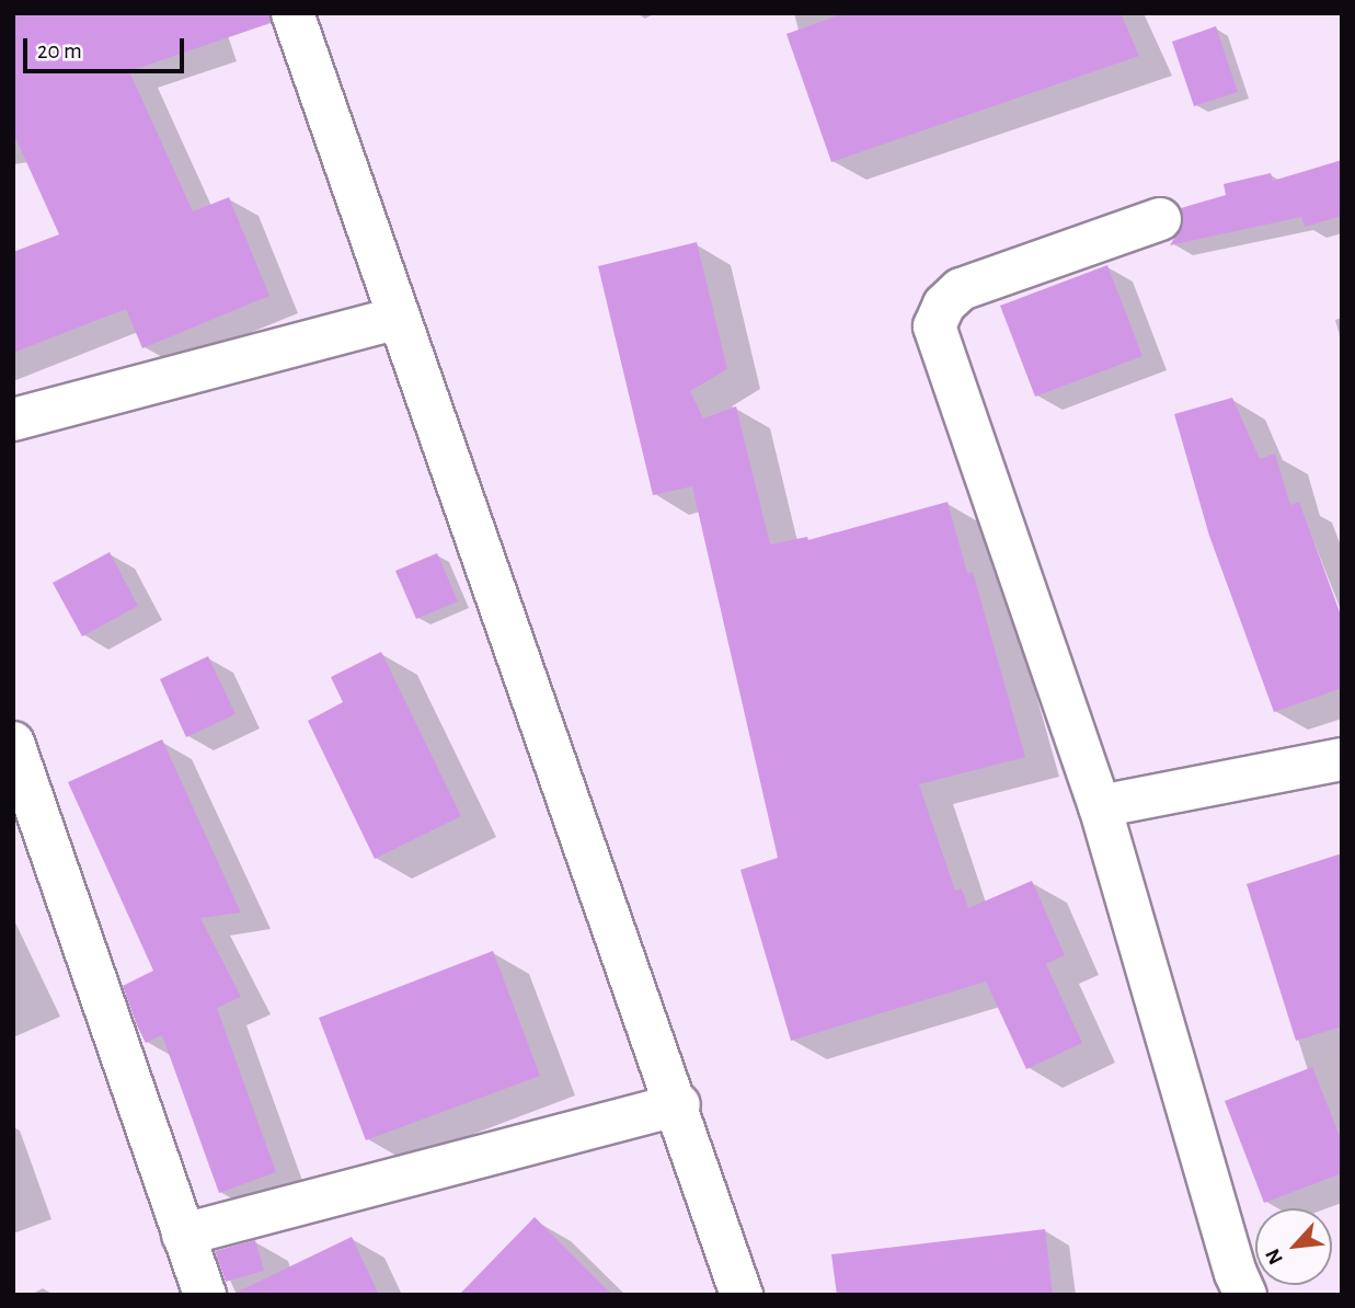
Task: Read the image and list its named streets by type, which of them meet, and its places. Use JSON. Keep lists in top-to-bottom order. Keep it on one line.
{"scale_bar":"20 m","north":"bottom left"}
